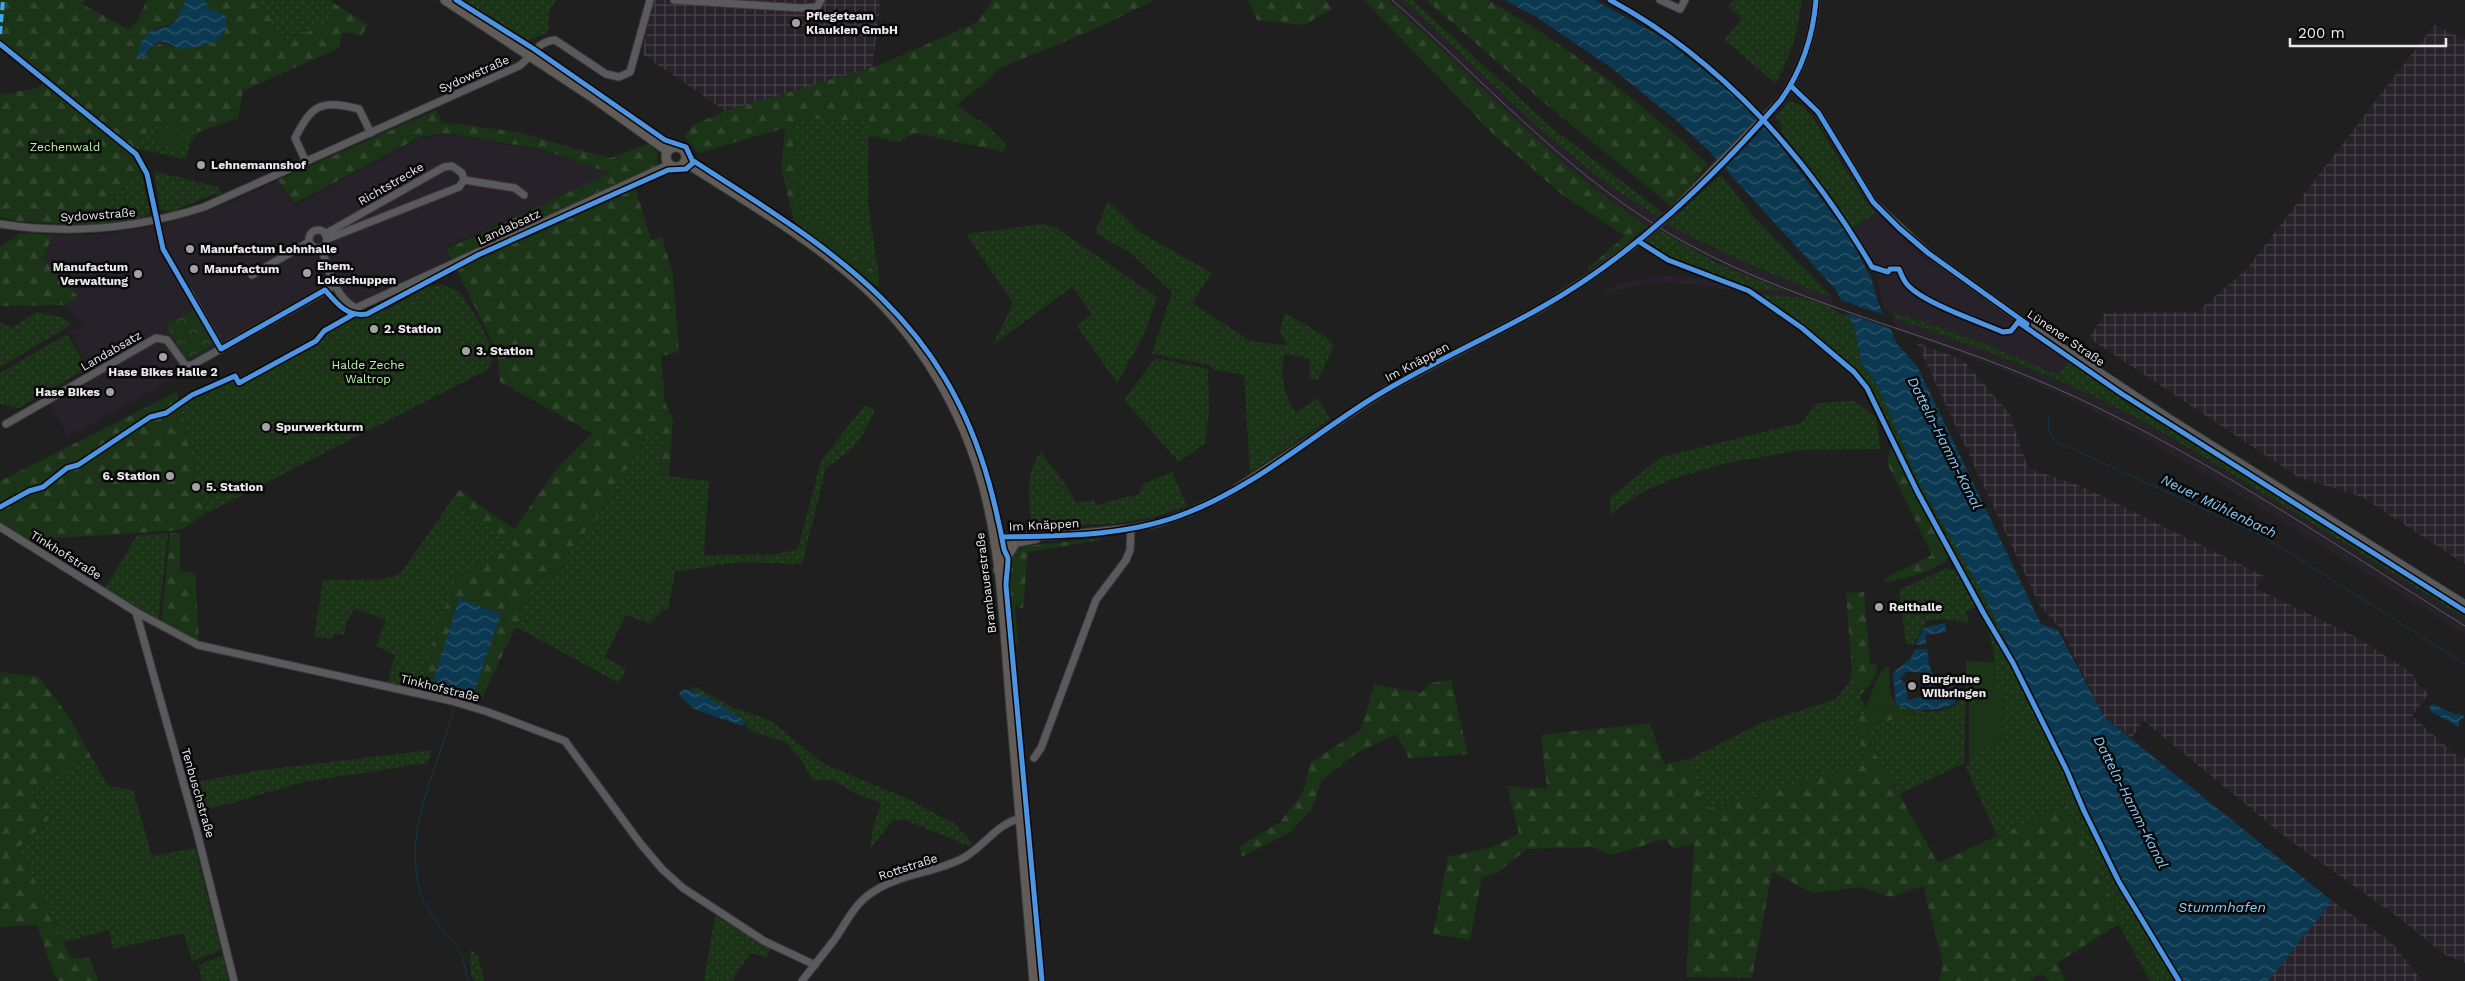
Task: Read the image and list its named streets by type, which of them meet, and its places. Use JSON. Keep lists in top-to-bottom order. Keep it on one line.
{"streets":{"main road":["Brambauerstraße"],"street":["Sydowstraße","Richtstrecke","Landabsatz","Lünener Straße","Im Knäppen","Tinkhofstraße","Tenbuschstraße","Rottstraße"]},"crossings":[["Landabsatz","Brambauerstraße"],["Lünener Straße","Im Knäppen"],["Im Knäppen","Brambauerstraße"],["Tinkhofstraße","Tenbuschstraße"],["Tinkhofstraße","Rottstraße"],["Brambauerstraße","Rottstraße"]],"water":["Datteln-Hamm-Kanal","Neuer Mühlenbach","Stummhafen"],"parks":["Zechenwald","Halde Zeche Waltrop"],"places":["Pflegeteam Klaukien GmbH","Lehnemannshof","Manufactum Lohnhalle","Manufactum","Ehem. Lokschuppen","Manufactum Verwaltung","2. Station","3. Station","Hase Bikes Halle 2","Hase Bikes","Spurwerkturm","6. Station","5. Station","Reithalle","Burgruine Wilbringen"],"scale_bar":"200 m"}
